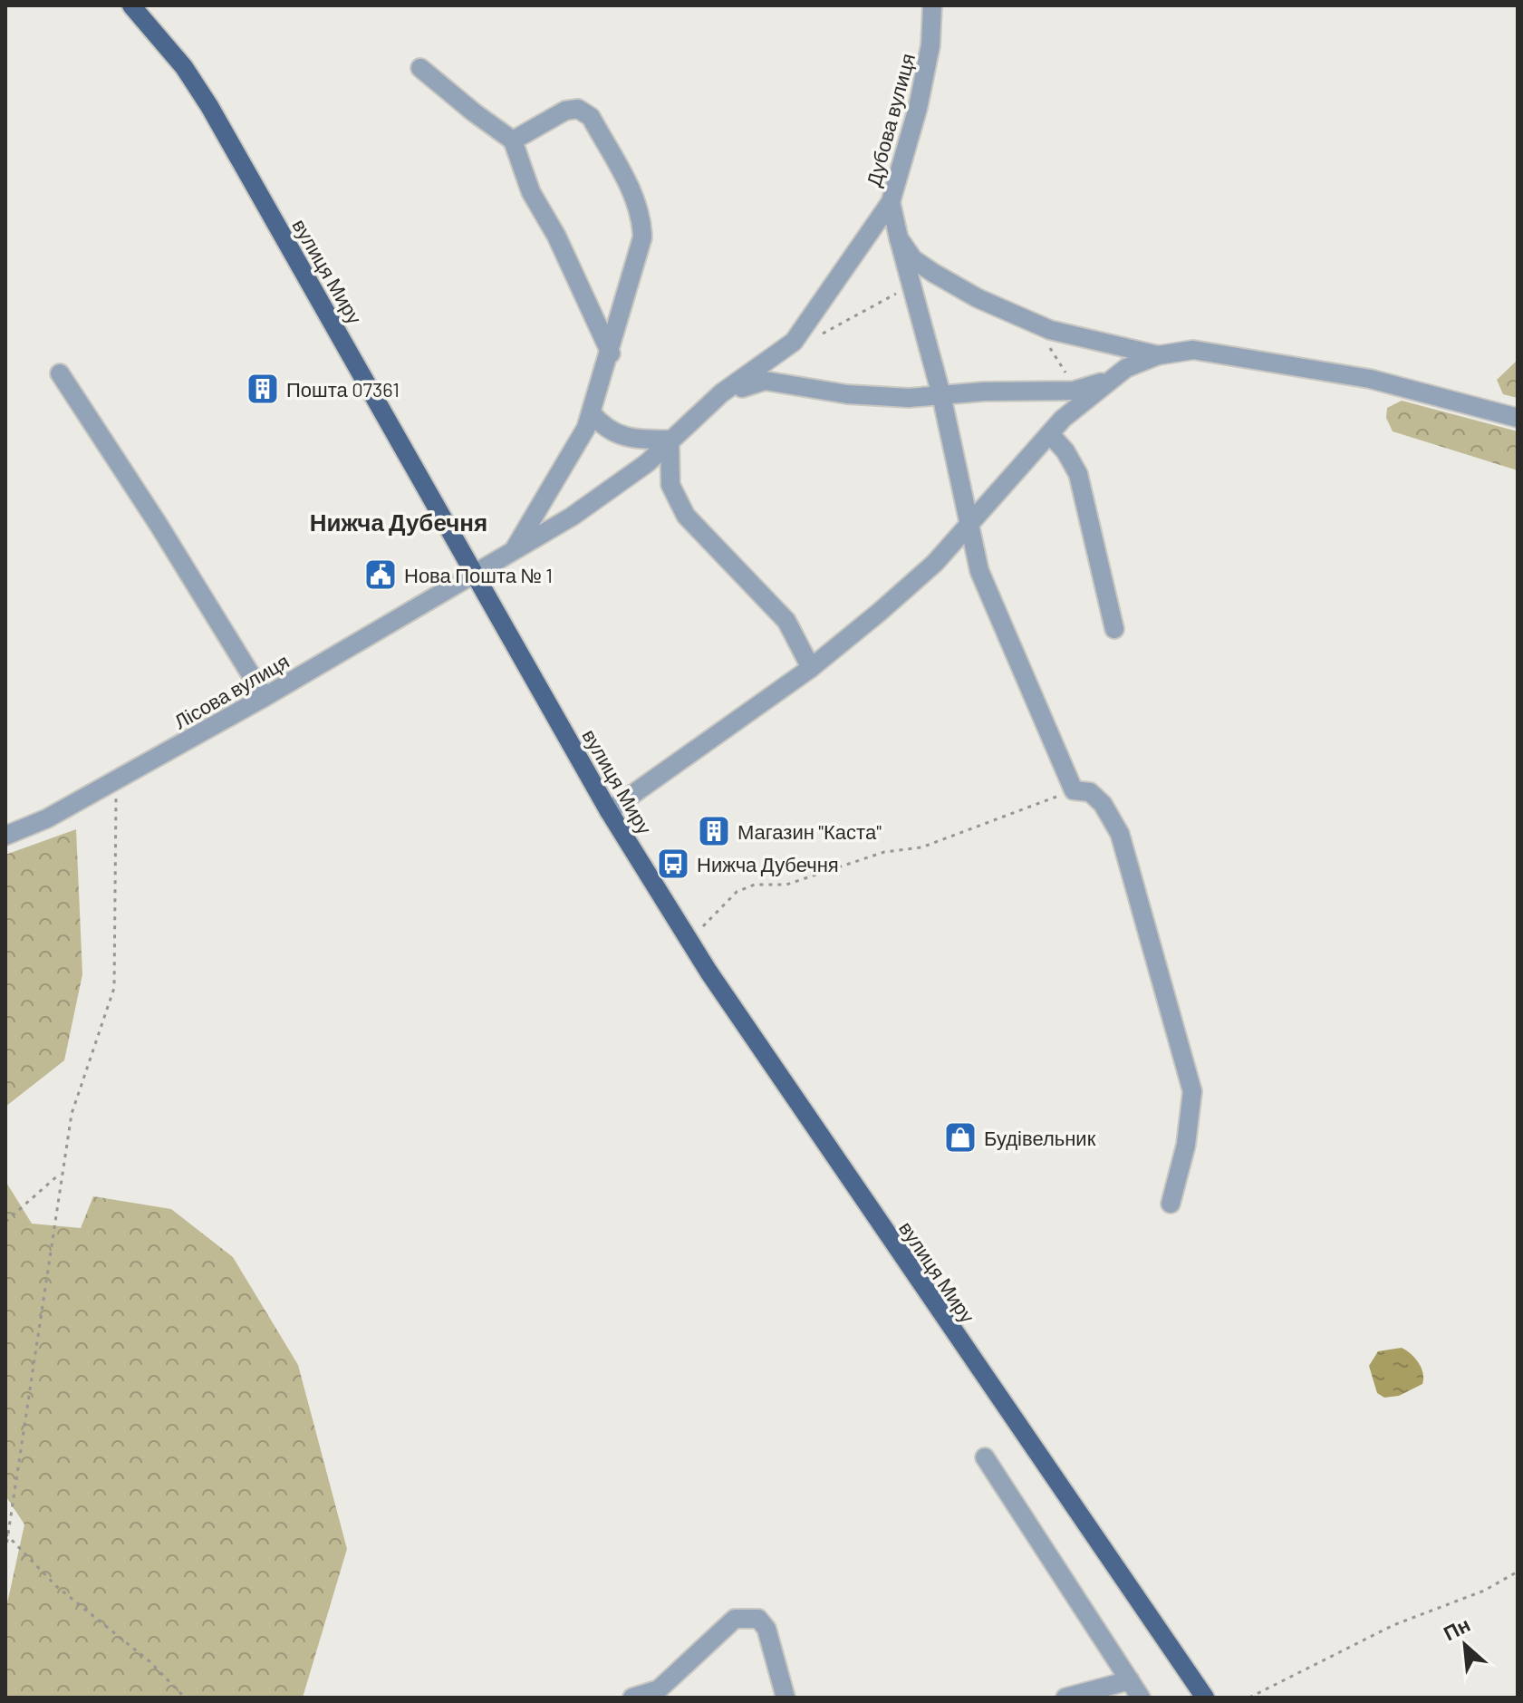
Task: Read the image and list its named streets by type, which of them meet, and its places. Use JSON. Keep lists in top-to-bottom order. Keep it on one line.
{"streets":{"main road":["вулиця Миру"],"street":["Дубова вулиця","Лісова вулиця"]},"crossings":[["Дубова вулиця","Лісова вулиця"],["вулиця Миру","Лісова вулиця"]],"districts":["Нижча Дубечня"],"places":{"building":["Пошта 07361","Магазин \"Каста\""],"public building":["Нова Пошта № 1"],"bus stop":["Нижча Дубечня"],"shop":["Будівельник"]},"north":"top left"}
